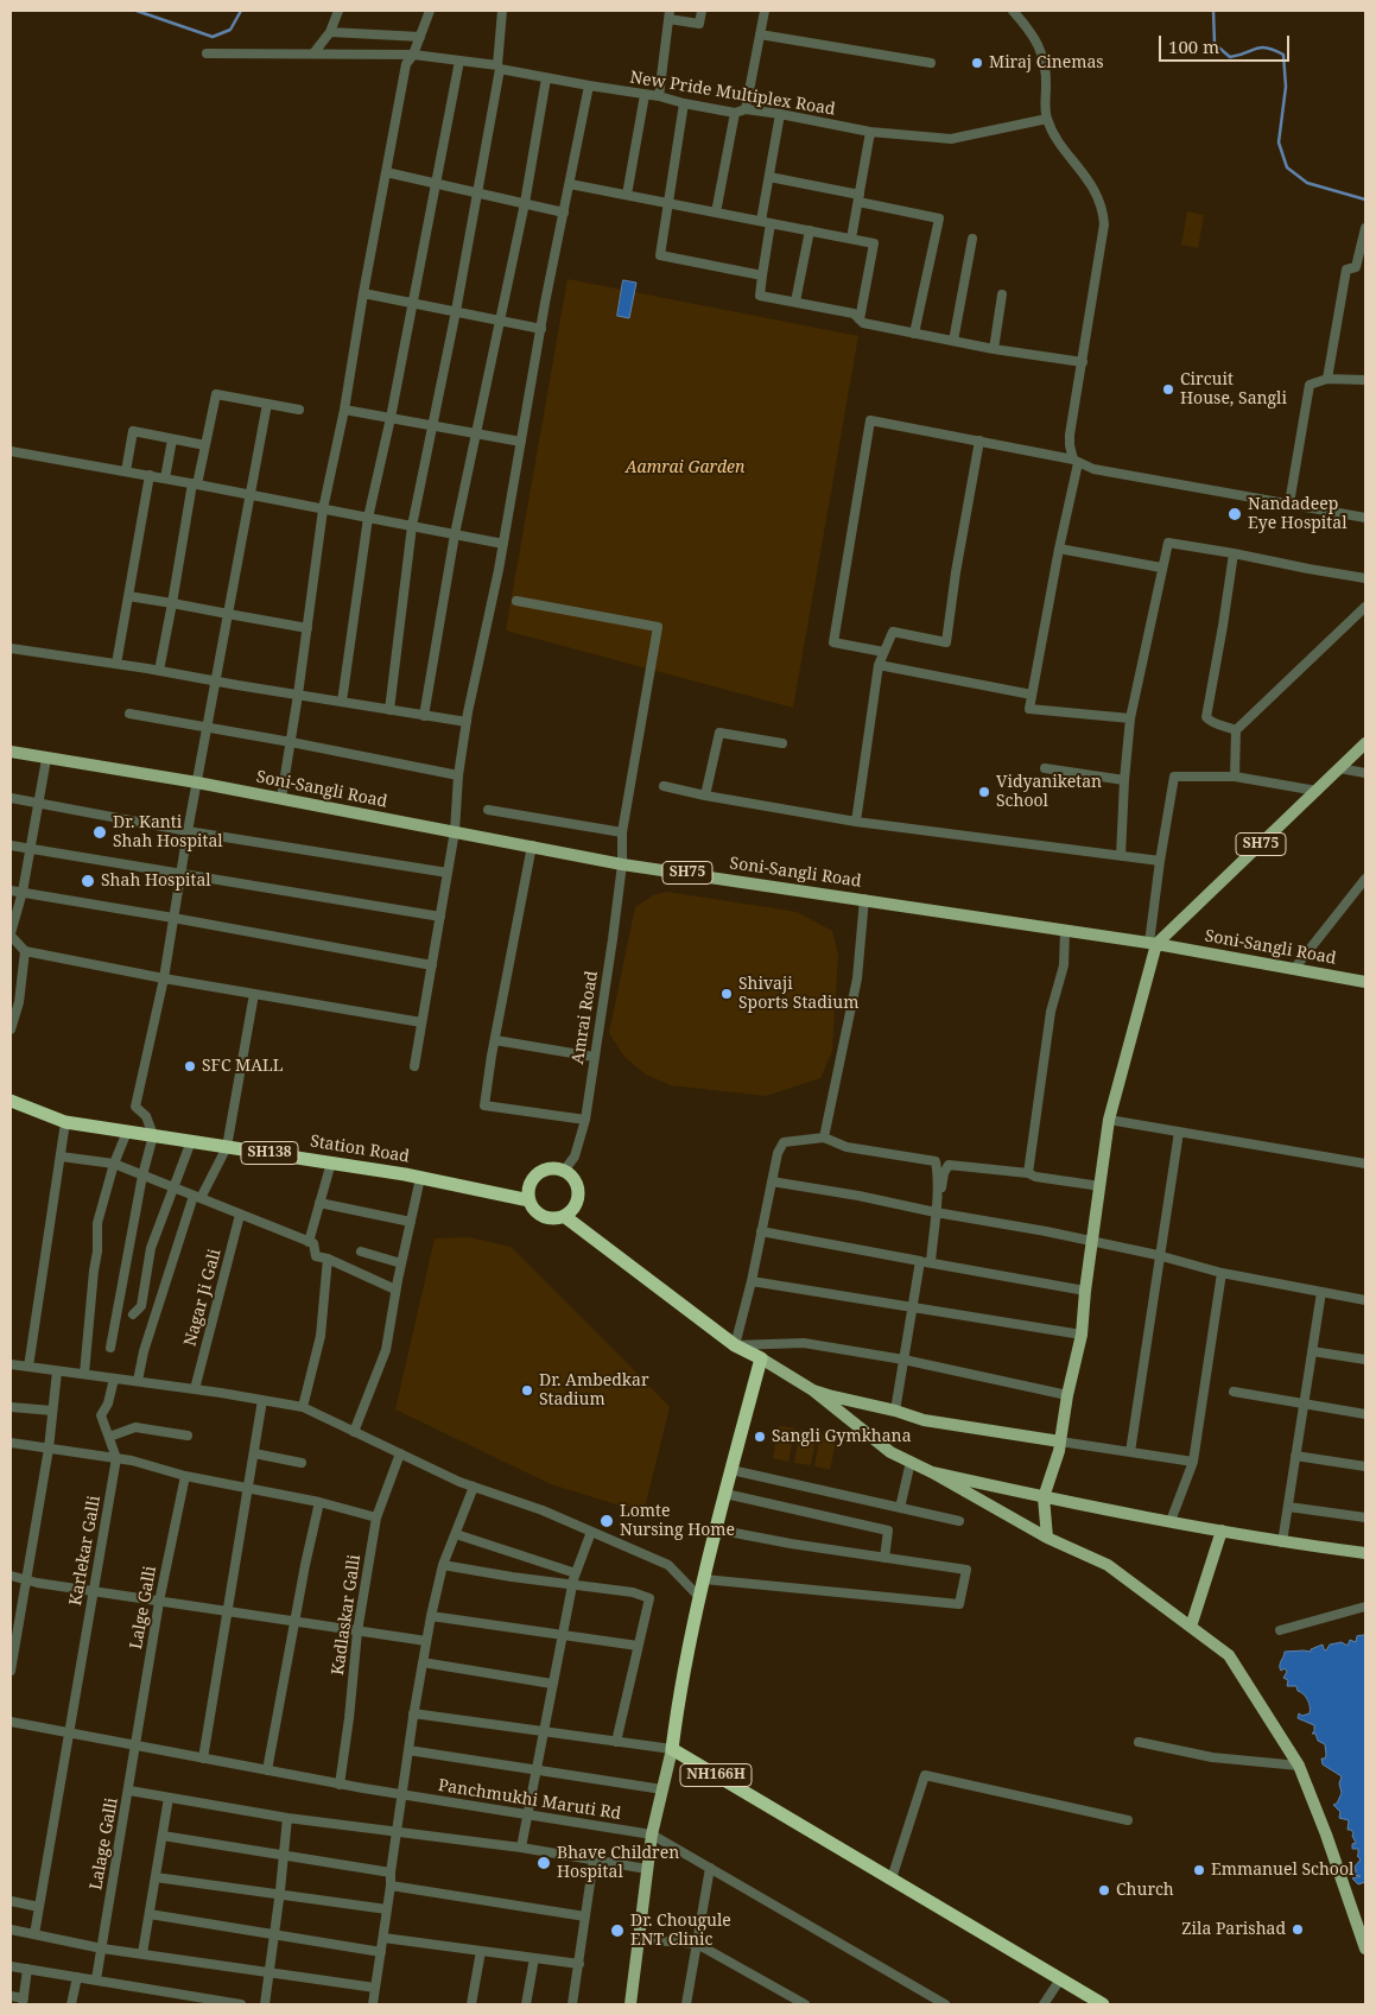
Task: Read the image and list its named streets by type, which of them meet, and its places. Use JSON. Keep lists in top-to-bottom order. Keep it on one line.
{"streets":{"highway":["Station Road","SH138","NH166H"],"main road":["Soni-Sangli Road","SH75"],"street":["New Pride Multiplex Road","Amrai Road","Nagar Ji Gali","Karlekar Galli","Lalge Galli","Kadlaskar Galli","Panchmukhi Maruti Rd","Lalage Galli"]},"crossings":[["Soni-Sangli Road","SH75"],["Soni-Sangli Road","Amrai Road"],["Amrai Road","Station Road"],["Karlekar Galli","Panchmukhi Maruti Rd"],["Lalge Galli","Panchmukhi Maruti Rd"],["Lalge Galli","Lalage Galli"],["Kadlaskar Galli","Panchmukhi Maruti Rd"],["Panchmukhi Maruti Rd","Lalage Galli"]],"parks":["Aamrai Garden"],"places":["Miraj Cinemas","Circuit House, Sangli","Nandadeep Eye Hospital","Vidyaniketan School","Dr. Kanti Shah Hospital","Shah Hospital","Shivaji Sports Stadium","SFC MALL","Dr. Ambedkar Stadium","Sangli Gymkhana","Lomte Nursing Home","Bhave Children Hospital","Emmanuel School","Church","Zila Parishad","Dr. Chougule ENT Clinic"],"scale_bar":"100 m"}
